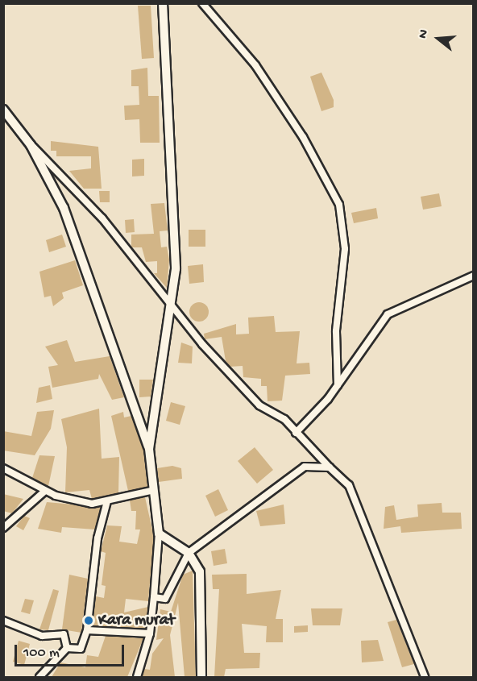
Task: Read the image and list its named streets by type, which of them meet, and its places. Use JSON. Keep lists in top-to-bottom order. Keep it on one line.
{"places":["Kara murat"],"scale_bar":"100 m","north":"left"}
